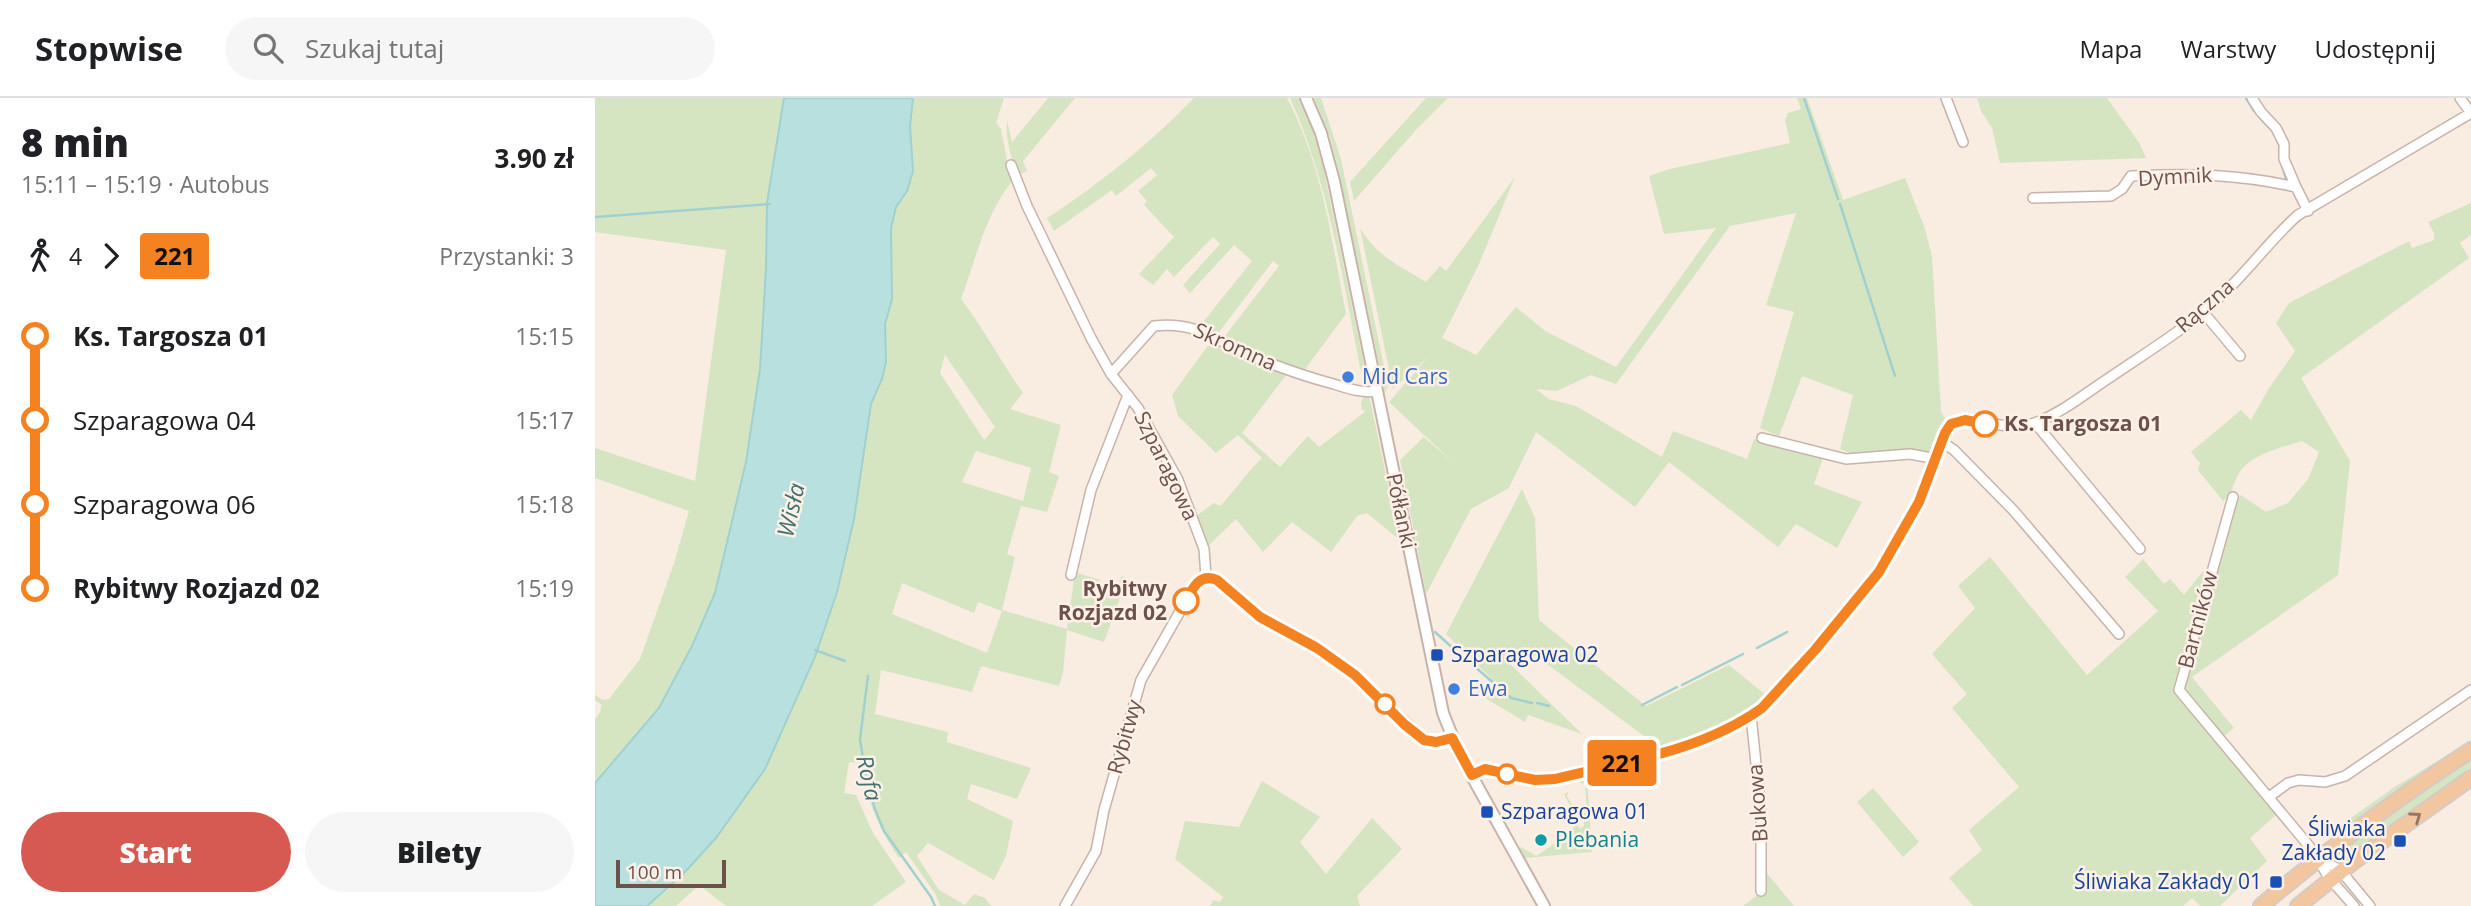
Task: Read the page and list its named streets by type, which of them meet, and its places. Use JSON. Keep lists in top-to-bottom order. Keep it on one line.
{"streets":{"street":["Dymnik","Rączna","Skromna","Szparagowa","Półłanki","Bartników","Rybitwy","Bukowa"]},"crossings":[["Skromna","Szparagowa"],["Skromna","Półłanki"],["Szparagowa","Rybitwy"]],"water":["Wisła","Rofa"],"places":{"other":["Mid Cars","Ks. Targosza 01","Rybitwy Rozjazd 02","Ewa","Plebania"],"transit":["Szparagowa 02","Szparagowa 01","Śliwiaka Zakłady 02","Śliwiaka Zakłady 01"]},"lines":["bus line 221"],"scale_bar":"100 m","page":{"header":"Stopwise","search":"Szukaj tutaj","nav":["Mapa","Warstwy","Udostępnij"],"heading":["8 min","15:11 – 15:19 · Autobus","3.90 zł"],"on_map":"221","legs":["4","221","Przystanki: 3"],"list":[{"name":"Ks. Targosza 01","value":"15:15"},{"name":"Szparagowa 04","value":"15:17"},{"name":"Szparagowa 06","value":"15:18"},{"name":"Rybitwy Rozjazd 02","value":"15:19"}],"buttons":["Start","Bilety"],"scale":"100 m"}}
